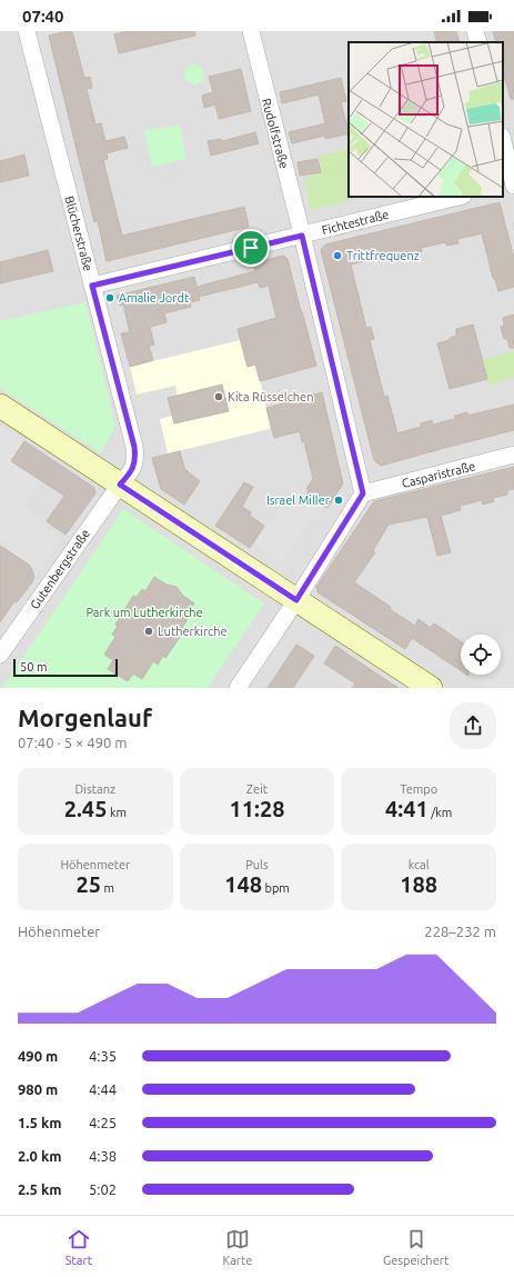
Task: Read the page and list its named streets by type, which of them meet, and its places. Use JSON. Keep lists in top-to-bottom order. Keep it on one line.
{"streets":{"street":["Rudolfstraße","Fichtestraße","Blücherstraße","Casparistraße","Gutenbergstraße"]},"crossings":[["Rudolfstraße","Fichtestraße"],["Rudolfstraße","Casparistraße"],["Fichtestraße","Blücherstraße"],["Blücherstraße","Gutenbergstraße"]],"parks":["Park um Lutherkirche"],"places":["Trittfrequenz","Amalie Jordt","Kita Rüsselchen","Israel Miller","Lutherkirche"],"scale_bar":"50 m","page":{"status":"07:40","scale":"50 m","heading":["Morgenlauf","07:40 · 5 × 490 m"],"stats":[["Distanz","2.45 km"],["Zeit","11:28"],["Tempo","4:41 /km"],["Höhenmeter","25 m"],["Puls","148 bpm"],["kcal","188"]],"chart":["Höhenmeter","228–232 m"],"list":[{"name":"490 m","note":"4:35"},{"name":"980 m","note":"4:44"},{"name":"1.5 km","note":"4:25"},{"name":"2.0 km","note":"4:38"},{"name":"2.5 km","note":"5:02"}],"tabs":["Start","Karte","Gespeichert"]}}
